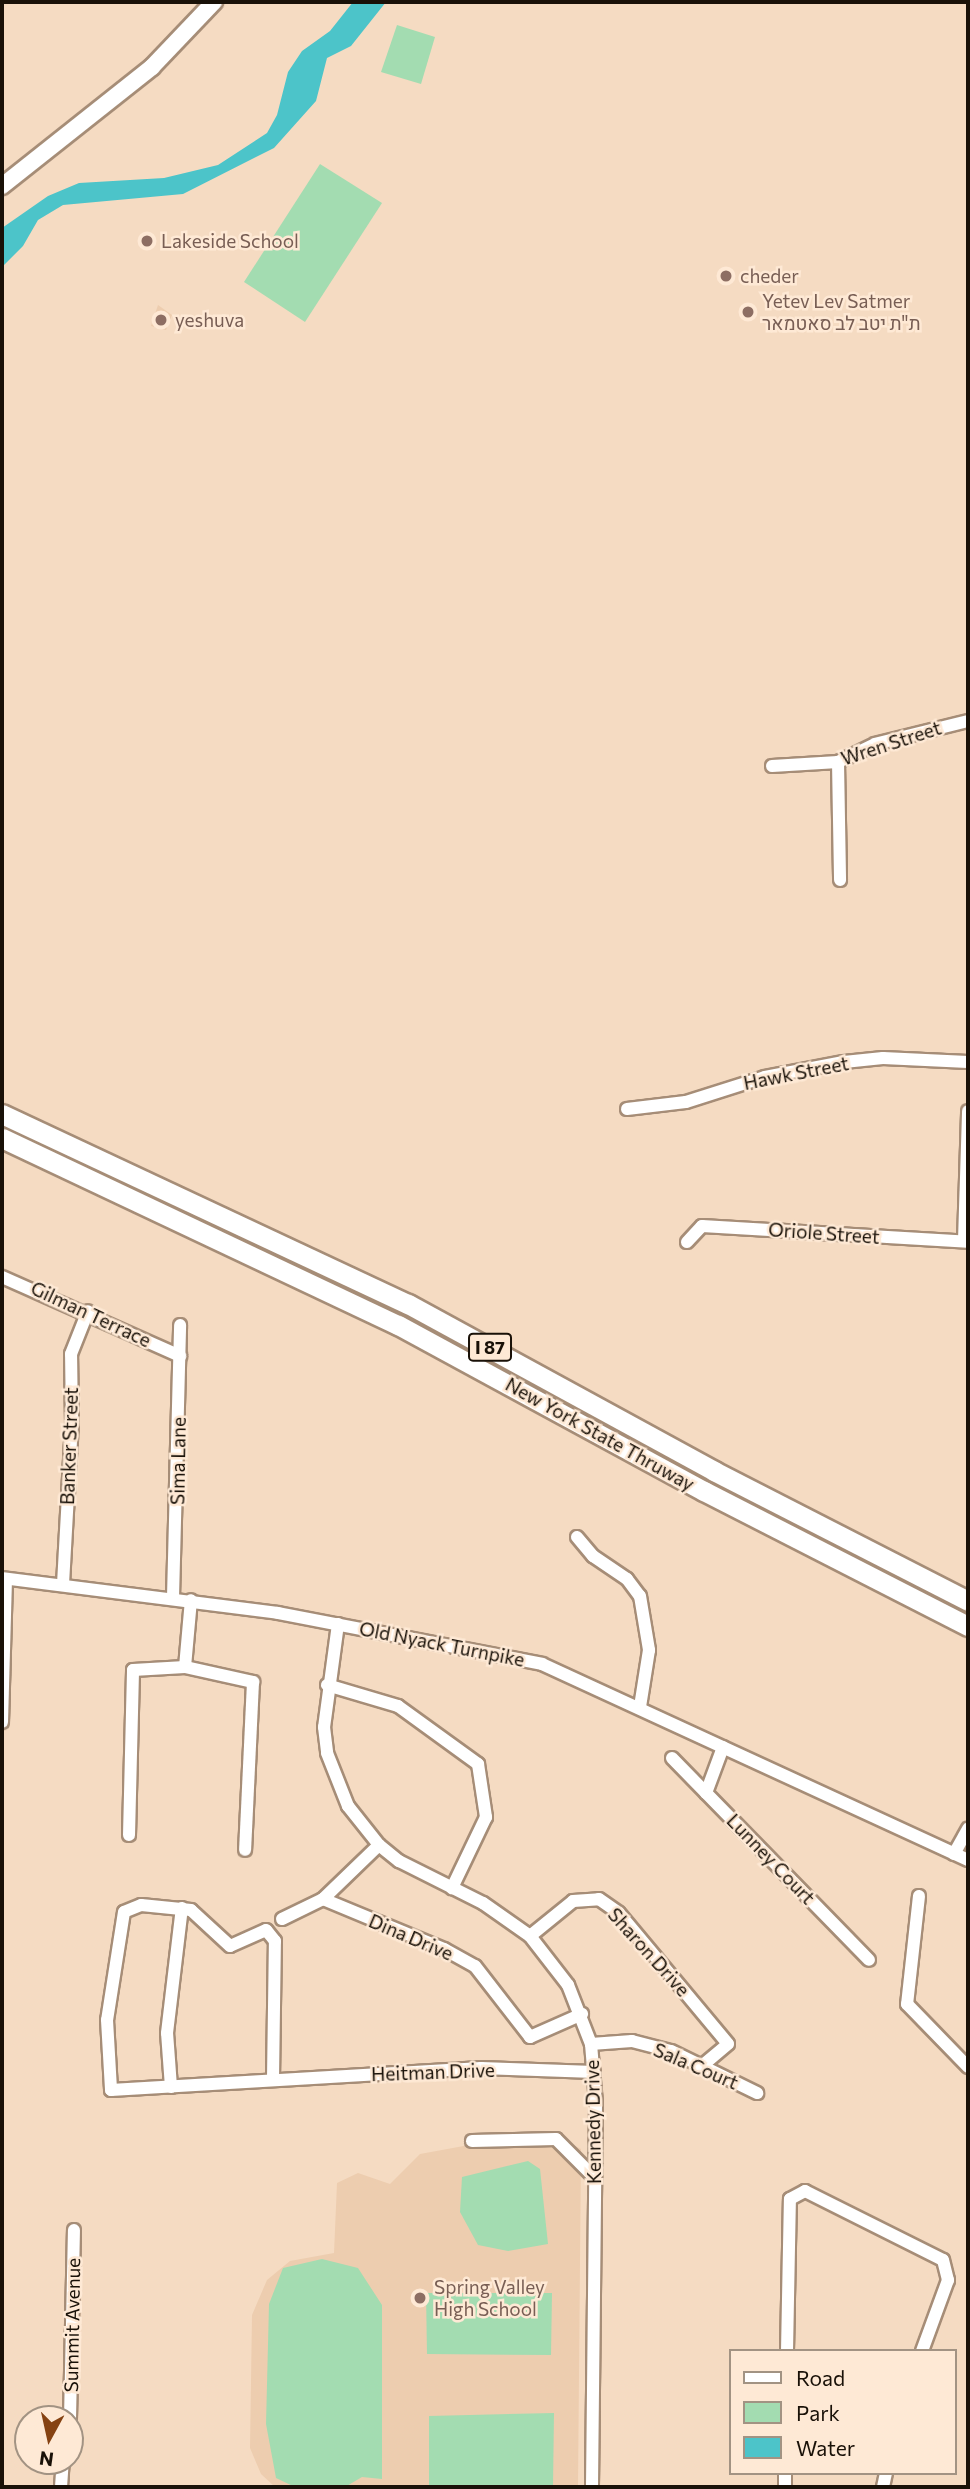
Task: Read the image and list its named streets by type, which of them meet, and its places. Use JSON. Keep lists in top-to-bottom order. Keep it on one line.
{"streets":{"highway":["I 87","New York State Thruway"],"street":["Wren Street","Hawk Street","Oriole Street","Gilman Terrace","Banker Street","Sima Lane","Old Nyack Turnpike","Lunney Court","Dina Drive","Sharon Drive","Sala Court","Heitman Drive","Kennedy Drive","Summit Avenue"]},"crossings":[["Gilman Terrace","Banker Street"],["Gilman Terrace","Sima Lane"],["Banker Street","Old Nyack Turnpike"],["Sima Lane","Old Nyack Turnpike"],["Old Nyack Turnpike","Kennedy Drive"],["Dina Drive","Kennedy Drive"],["Sharon Drive","Sala Court"],["Sharon Drive","Kennedy Drive"],["Sala Court","Kennedy Drive"],["Heitman Drive","Kennedy Drive"]],"places":["Lakeside School","cheder","Yetev Lev Satmer ת\"ת יטב לב סאטמאר","yeshuva","Spring Valley High School"],"legend":["Road","Park","Water"],"north":"bottom"}
